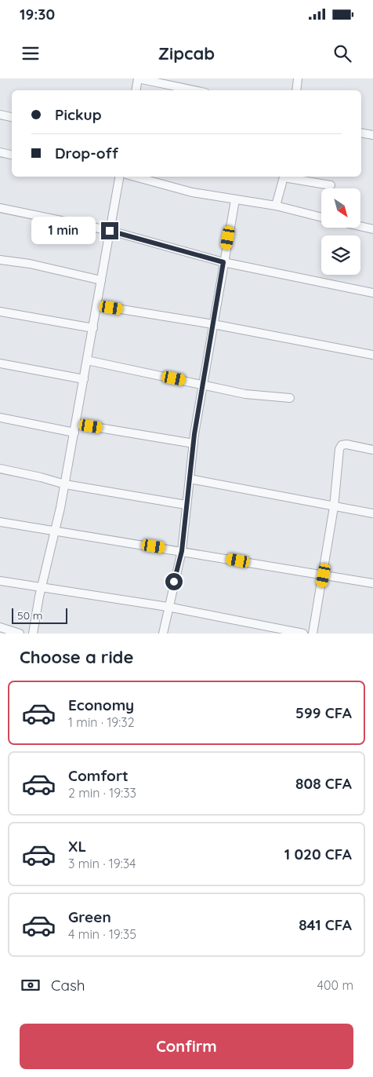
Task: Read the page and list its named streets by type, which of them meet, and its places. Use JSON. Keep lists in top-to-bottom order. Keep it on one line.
{"scale_bar":"50 m","north":"bottom right","page":{"status":"19:30","header":"Zipcab","banner":["Pickup","Drop-off"],"bubble":"1 min","scale":"50 m","heading":"Choose a ride","list":[{"name":"Economy","note":"1 min · 19:32","value":"599 CFA"},{"name":"Comfort","note":"2 min · 19:33","value":"808 CFA"},{"name":"XL","note":"3 min · 19:34","value":"1 020 CFA"},{"name":"Green","note":"4 min · 19:35","value":"841 CFA"}],"pay":["Cash","400 m"],"buttons":"Confirm"}}
